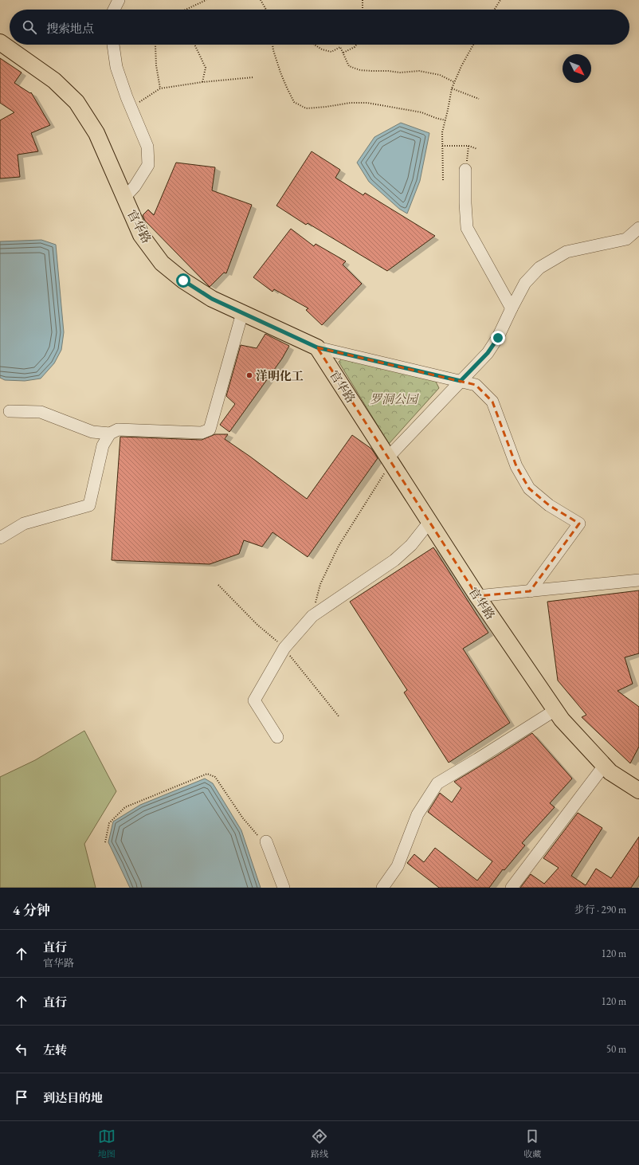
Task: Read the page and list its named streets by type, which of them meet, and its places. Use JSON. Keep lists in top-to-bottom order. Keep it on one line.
{"streets":{"main road":["官华路"]},"parks":["罗洞公园"],"places":["洋明化工"],"north":"bottom right","page":{"search":"搜索地点","heading":["4 分钟","步行 · 290 m"],"list":[["直行","官华路","120 m"],["直行","120 m"],["左转","50 m"],"到达目的地"],"nav":["地图","路线","收藏"]}}
